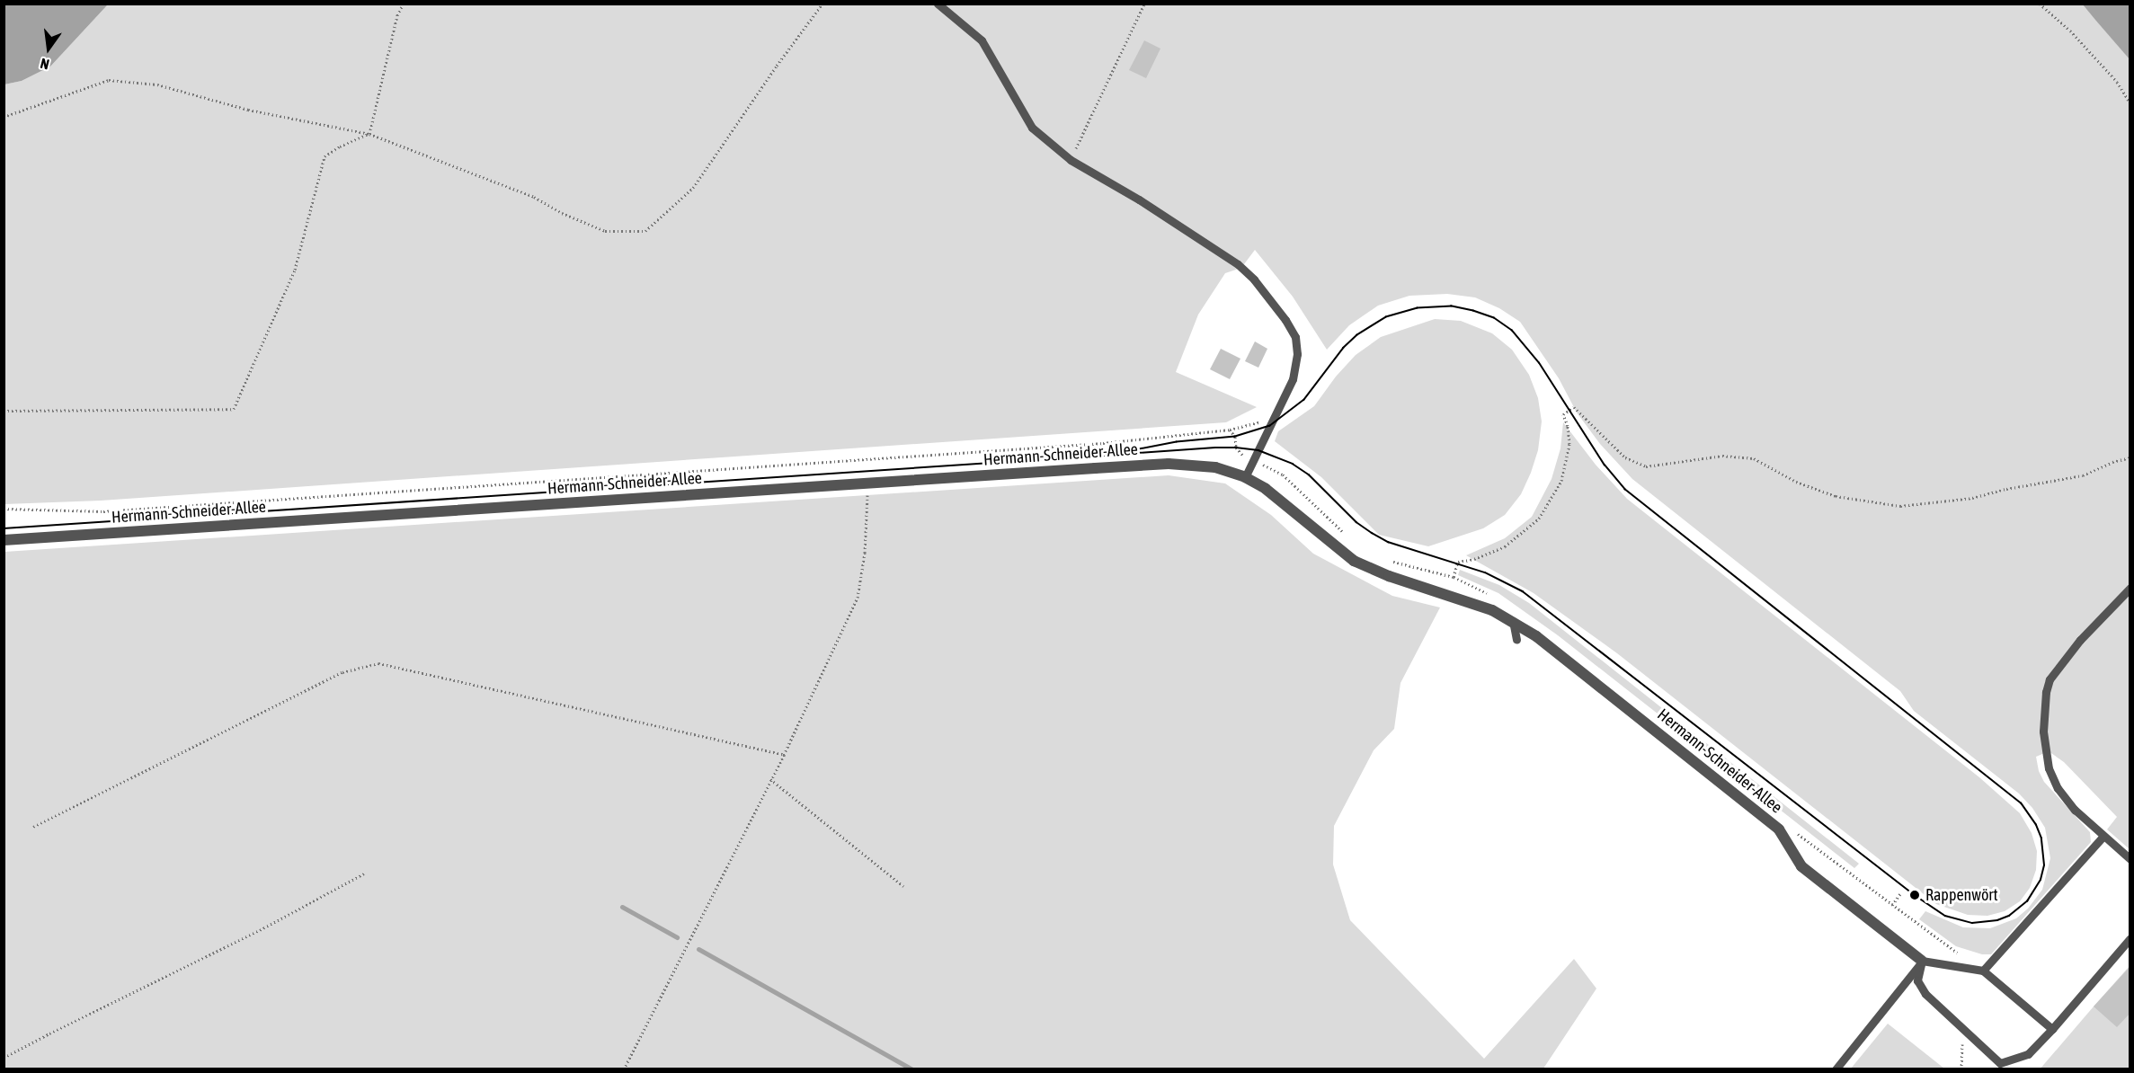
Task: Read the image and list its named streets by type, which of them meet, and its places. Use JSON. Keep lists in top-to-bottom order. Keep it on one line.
{"streets":{"street":["Hermann-Schneider-Allee"]},"places":["Rappenwört"],"north":"bottom"}
